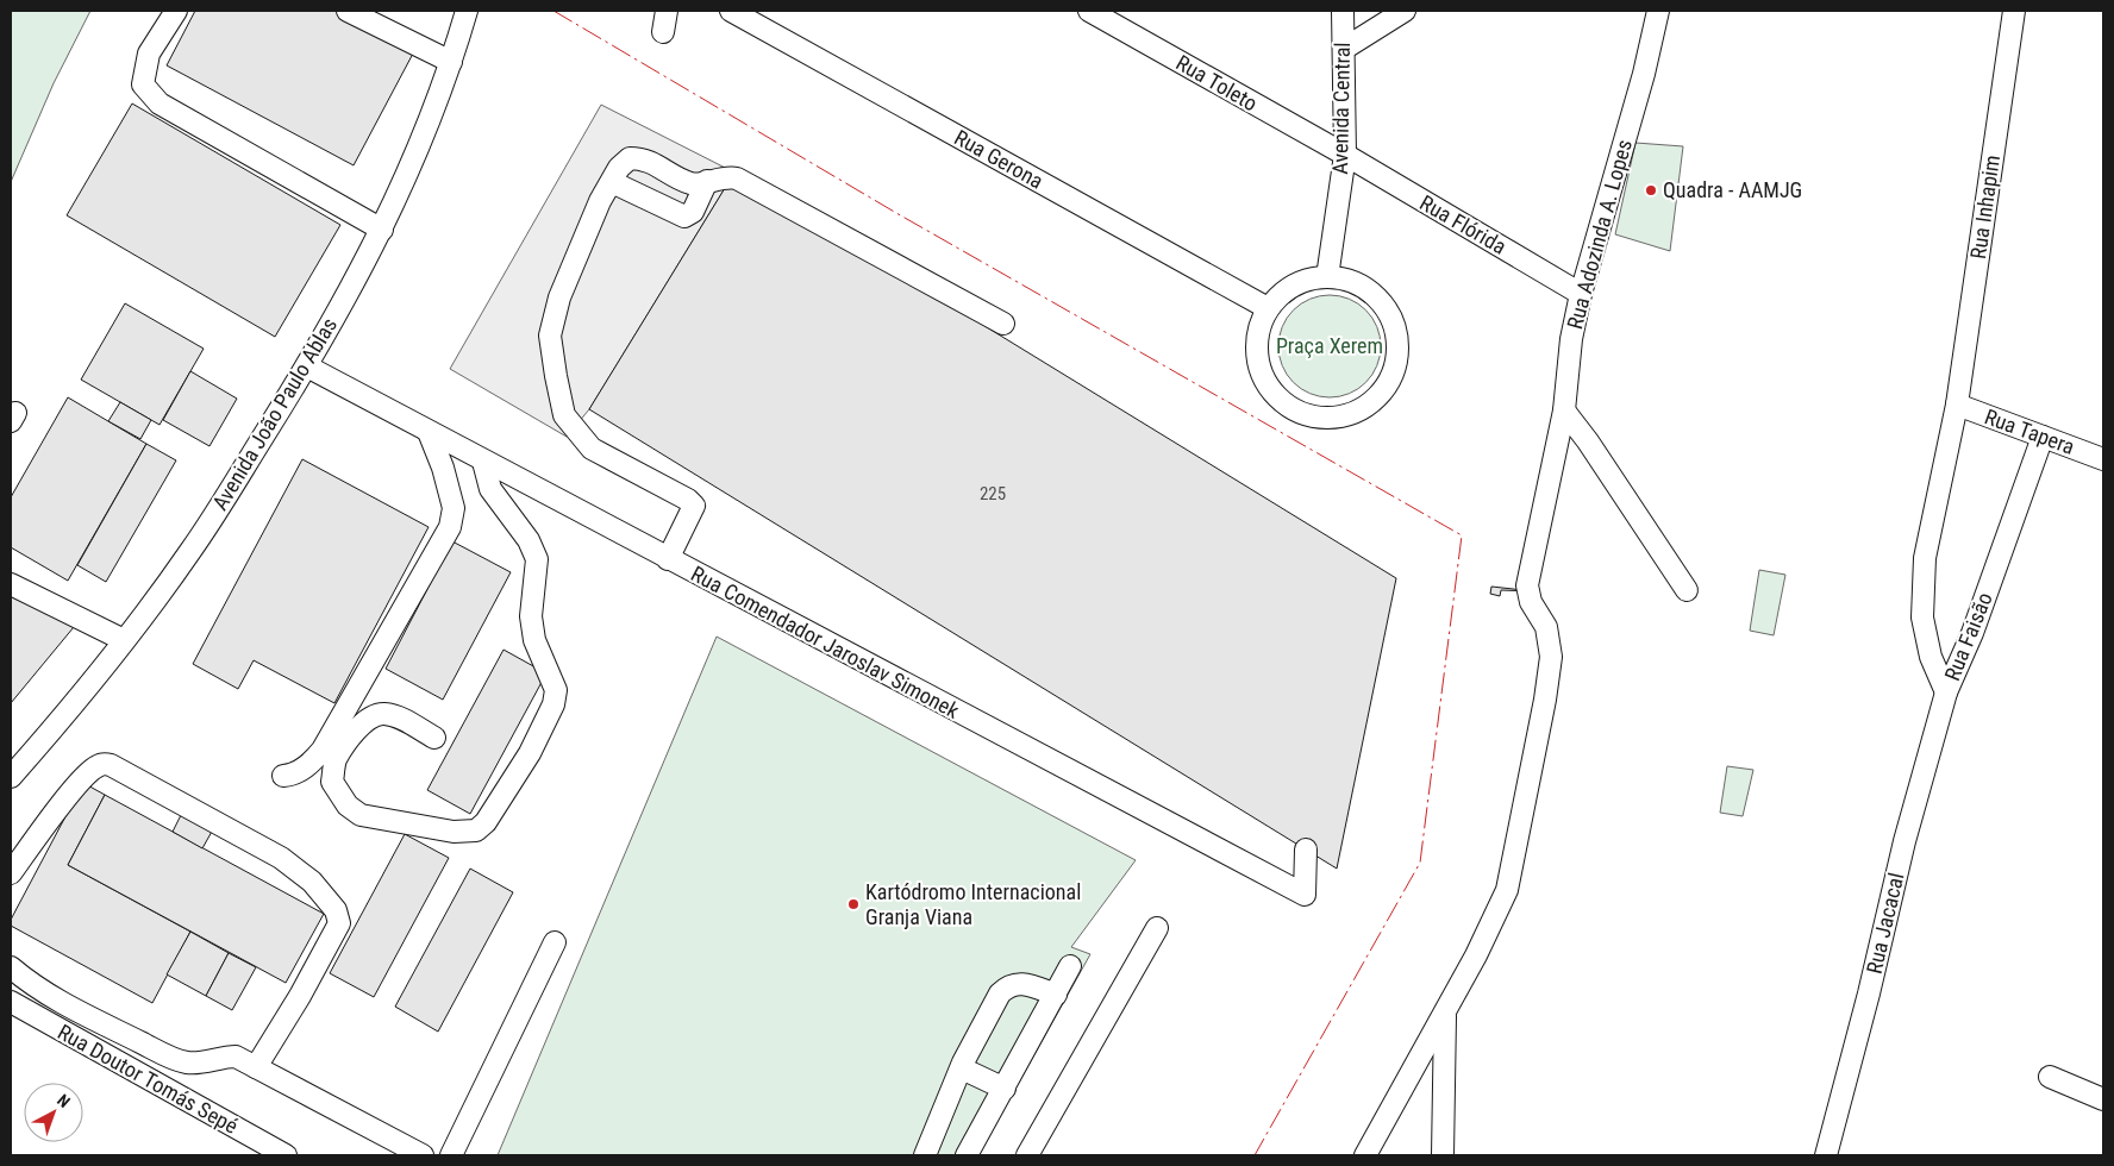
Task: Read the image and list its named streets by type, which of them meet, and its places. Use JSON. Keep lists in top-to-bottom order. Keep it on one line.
{"streets":{"street":["Rua Toleto","Avenida Central","Rua Gerona","Rua Inhapim","Rua Flórida","Rua Adozinda A. Lopes","Avenida João Paulo Ablas","Rua Tapera","Rua Faisão","Rua Comendador Jaroslav Simonek","Rua Jacacal","Rua Doutor Tomás Sepé"]},"crossings":[["Rua Toleto","Avenida Central"],["Rua Toleto","Rua Flórida"],["Avenida Central","Rua Gerona"],["Avenida Central","Rua Flórida"],["Rua Inhapim","Rua Tapera"],["Rua Inhapim","Rua Faisão"],["Rua Flórida","Rua Adozinda A. Lopes"],["Avenida João Paulo Ablas","Rua Comendador Jaroslav Simonek"],["Rua Tapera","Rua Faisão"],["Rua Faisão","Rua Jacacal"]],"parks":["Praça Xerem"],"places":["Quadra - AAMJG","Kartódromo Internacional Granja Viana"],"house_numbers":["225"],"north":"top right"}
